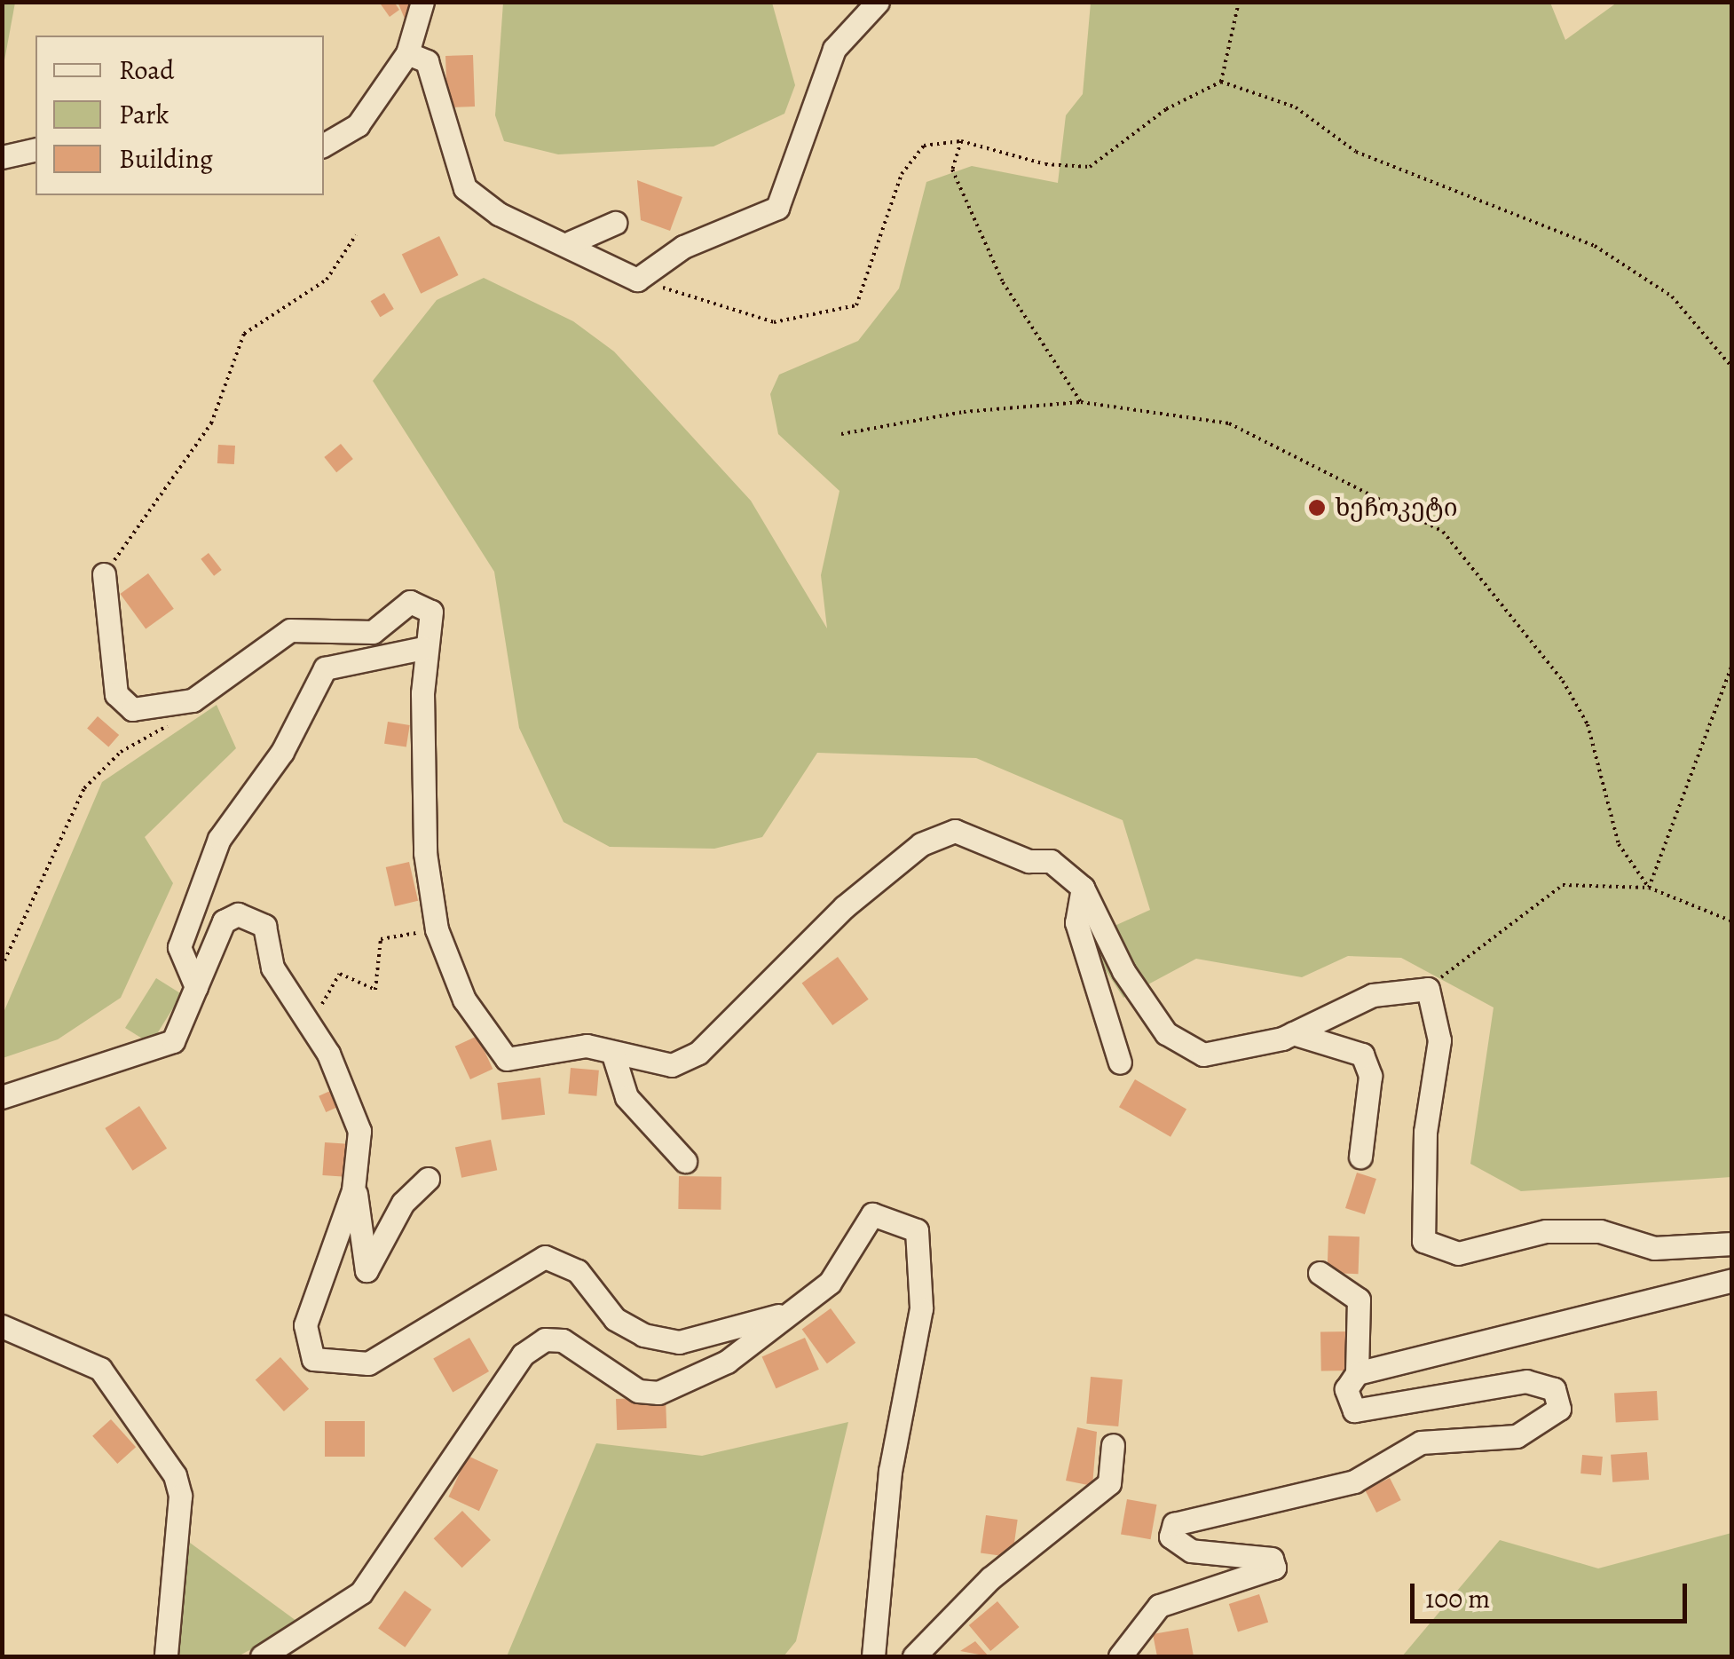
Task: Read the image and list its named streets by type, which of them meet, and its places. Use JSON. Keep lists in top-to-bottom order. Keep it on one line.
{"places":["ხეჩოკეტი"],"legend":["Road","Park","Building"],"scale_bar":"100 m"}
